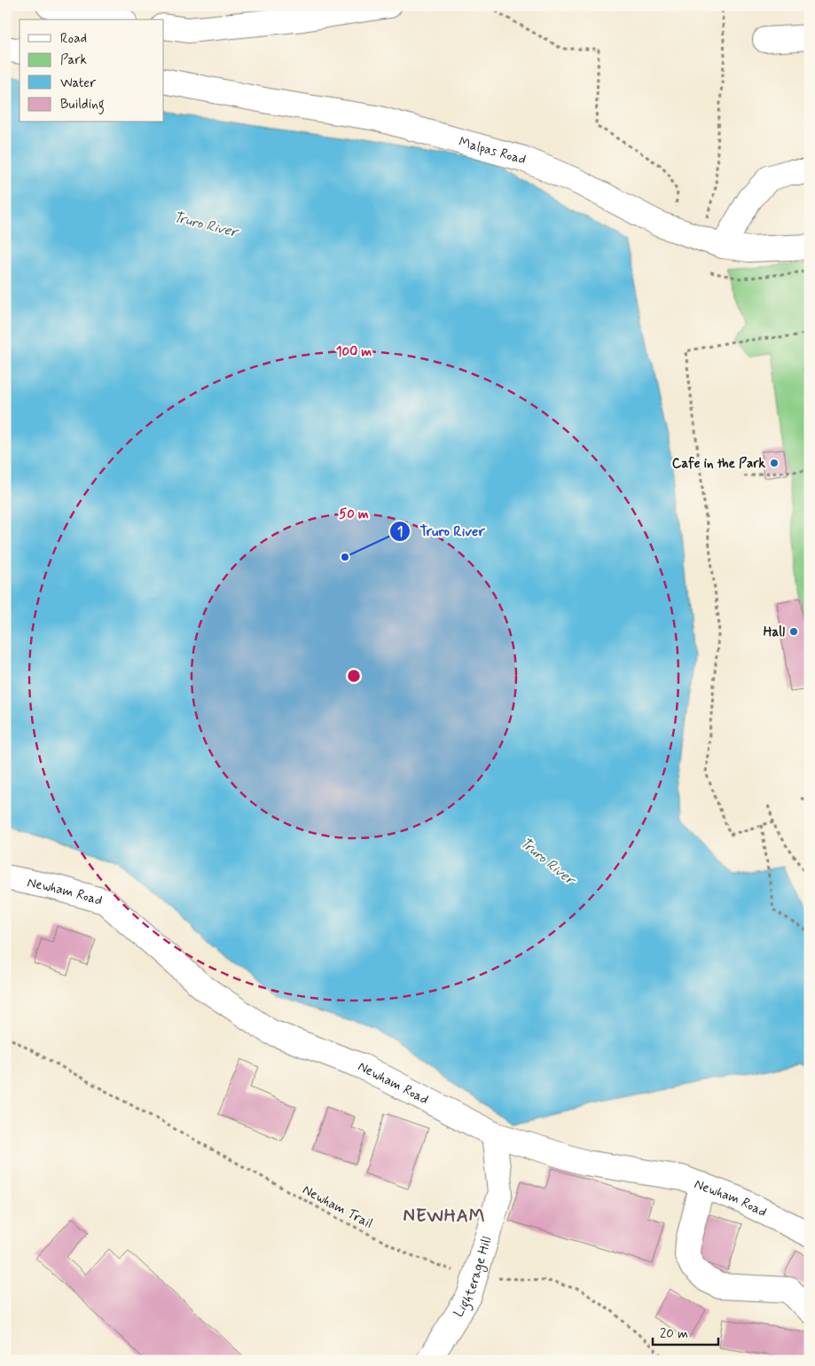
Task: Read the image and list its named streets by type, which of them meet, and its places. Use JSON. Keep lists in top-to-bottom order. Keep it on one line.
{"streets":{"street":["Malpas Road","Newham Road","Lighterage Hill"],"path":["Newham Trail"]},"crossings":[["Newham Road","Lighterage Hill"],["Newham Trail","Lighterage Hill"]],"districts":["NEWHAM"],"water":["Truro River"],"places":["Cafe in the Park","Truro River","Hall"],"legend":["Road","Park","Water","Building"],"scale_bar":"20 m","rings":["100 m","50 m"]}
